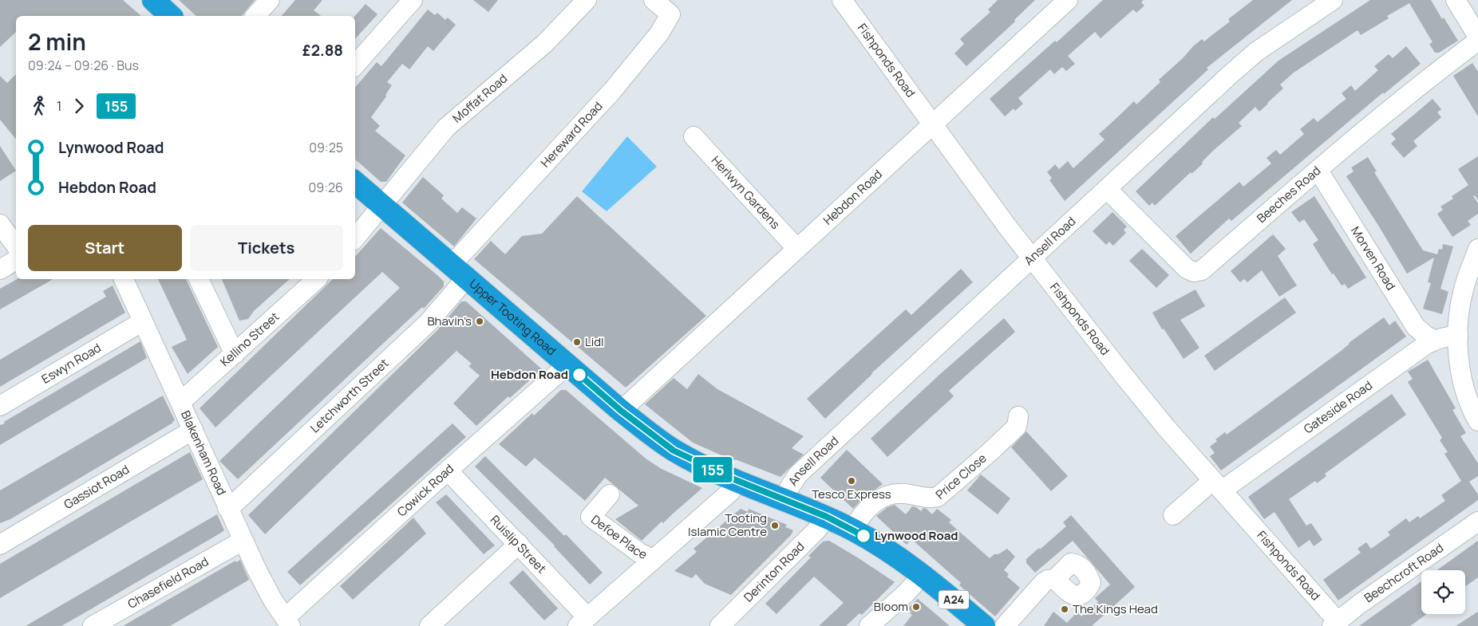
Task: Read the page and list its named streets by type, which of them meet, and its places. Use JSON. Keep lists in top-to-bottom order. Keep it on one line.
{"streets":{"highway":["Upper Tooting Road","A24"],"street":["Fishponds Road","Moffat Road","Hereward Road","Herlwyn Gardens","Beeches Road","Hebdon Road","Ansell Road","Morven Road","Kellino Street","Eswyn Road","Letchworth Street","Gateside Road","Blakenham Road","Price Close","Gassiot Road","Cowick Road","Defoe Place","Ruislip Street","Derinton Road","Beechcroft Road","Chasefield Road"]},"crossings":[["Fishponds Road","Hebdon Road"],["Fishponds Road","Ansell Road"],["Fishponds Road","Gateside Road"],["Fishponds Road","Beechcroft Road"],["Moffat Road","Upper Tooting Road"],["Hereward Road","Upper Tooting Road"],["Hereward Road","Letchworth Street"],["Herlwyn Gardens","Hebdon Road"],["Beeches Road","Ansell Road"],["Beeches Road","Morven Road"],["Hebdon Road","Upper Tooting Road"],["Ansell Road","Upper Tooting Road"],["Morven Road","Gateside Road"],["Upper Tooting Road","Letchworth Street"],["Upper Tooting Road","Price Close"],["Upper Tooting Road","Cowick Road"],["Upper Tooting Road","Derinton Road"],["Kellino Street","Blakenham Road"],["Eswyn Road","Blakenham Road"],["Letchworth Street","Blakenham Road"],["Blakenham Road","Gassiot Road"],["Blakenham Road","Cowick Road"],["Blakenham Road","Chasefield Road"],["Cowick Road","Ruislip Street"]],"places":["Bhavin’s","Lidl","Hebdon Road","Tesco Express","Tooting Islamic Centre","Lynwood Road","Bloom","The Kings Head"],"lines":["bus line 155"],"page":{"on_map":"155","heading":["2 min","09:24 – 09:26 · Bus","£2.88"],"legs":["1","155"],"list":[{"name":"Lynwood Road","value":"09:25"},{"name":"Hebdon Road","value":"09:26"}],"buttons":["Start","Tickets"]}}
